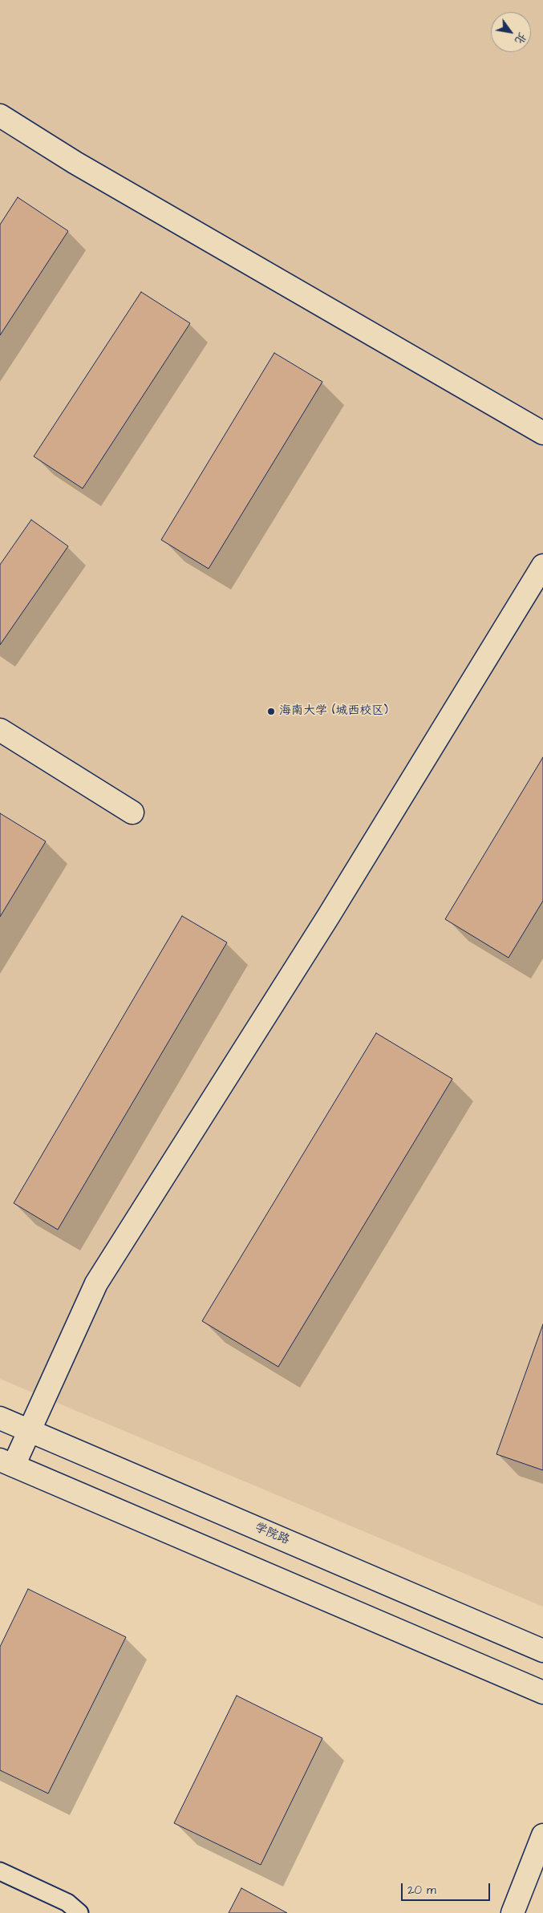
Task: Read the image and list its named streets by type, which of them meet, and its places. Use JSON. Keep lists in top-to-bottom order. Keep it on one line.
{"streets":{"street":["学院路"]},"places":["海南大学 (城西校区)"],"scale_bar":"20 m","north":"bottom right"}
